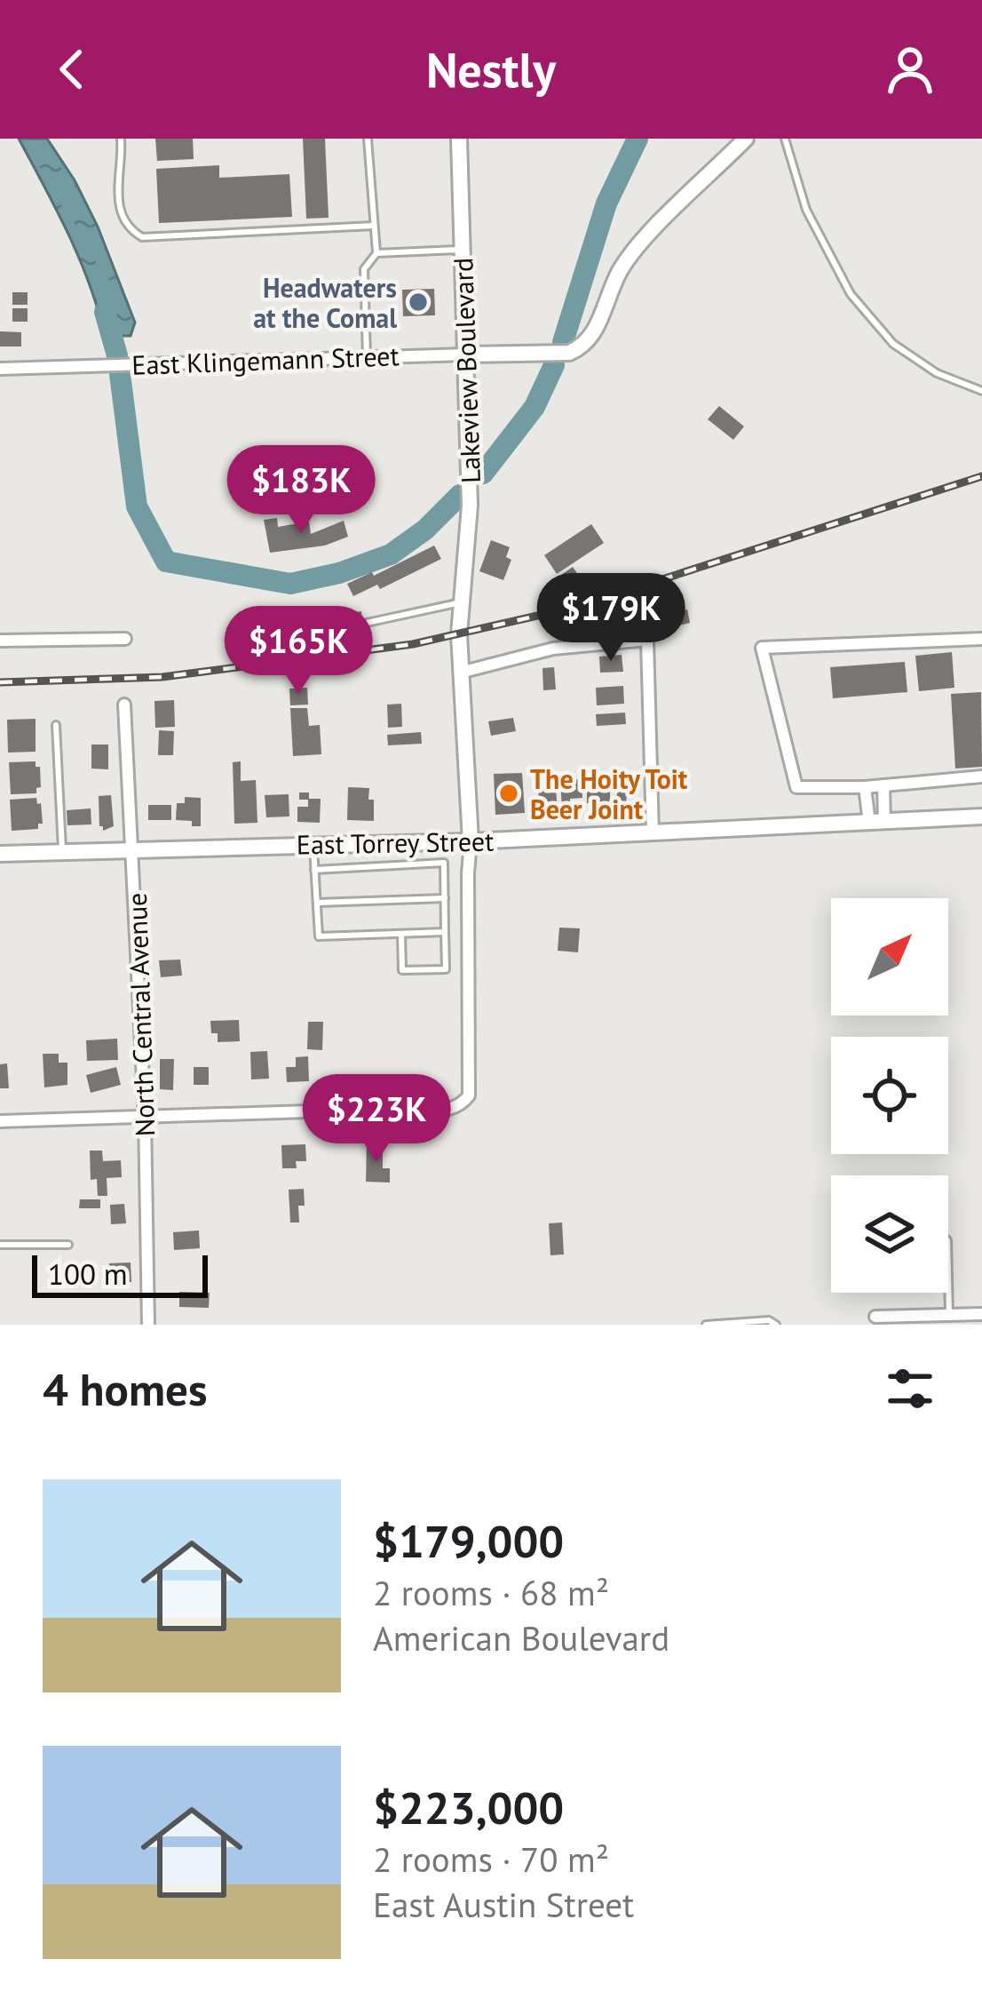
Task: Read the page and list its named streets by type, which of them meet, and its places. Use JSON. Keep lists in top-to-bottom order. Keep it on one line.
{"streets":{"street":["East Klingemann Street","Lakeview Boulevard","East Torrey Street","North Central Avenue"]},"crossings":[["East Klingemann Street","Lakeview Boulevard"],["Lakeview Boulevard","East Torrey Street"],["Lakeview Boulevard","North Central Avenue"],["East Torrey Street","North Central Avenue"]],"places":["Headwaters at the Comal","The Hoity Toit Beer Joint"],"scale_bar":"100 m","north":"top right","page":{"header":"Nestly","price":["$183K","$179K","$165K","$223K"],"scale":"100 m","heading":"4 homes","list":[{"name":"$179,000","note":"2 rooms · 68 m² · American Boulevard"},{"name":"$223,000","note":"2 rooms · 70 m² · East Austin Street"}]}}
